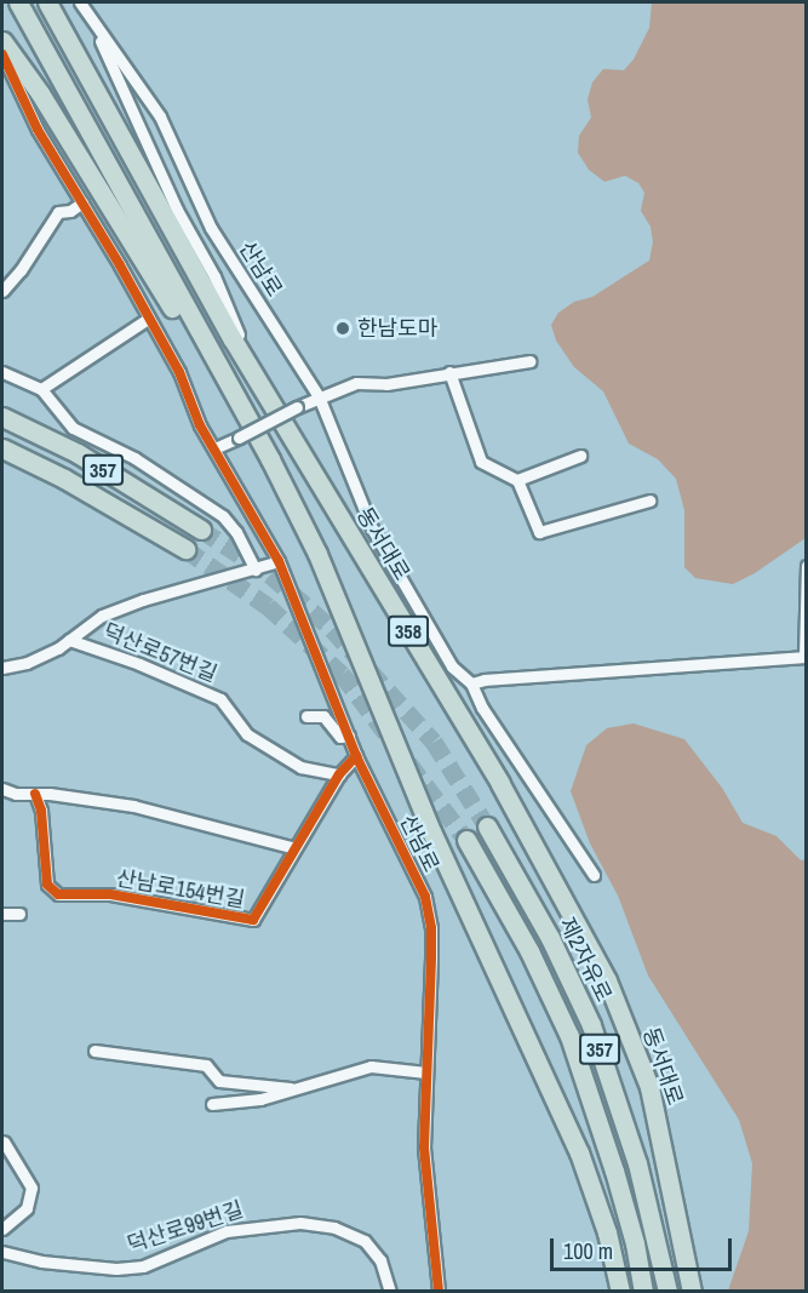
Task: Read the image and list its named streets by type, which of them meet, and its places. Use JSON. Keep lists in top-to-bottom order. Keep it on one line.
{"streets":{"highway":["357","동서대로","358","제2자유로"],"street":["산남로","덕산로57번길","산남로154번길","덕산로99번길"]},"crossings":[["산남로","덕산로57번길"],["산남로","산남로154번길"],["덕산로57번길","산남로154번길"]],"places":["한남도마"],"scale_bar":"100 m"}
